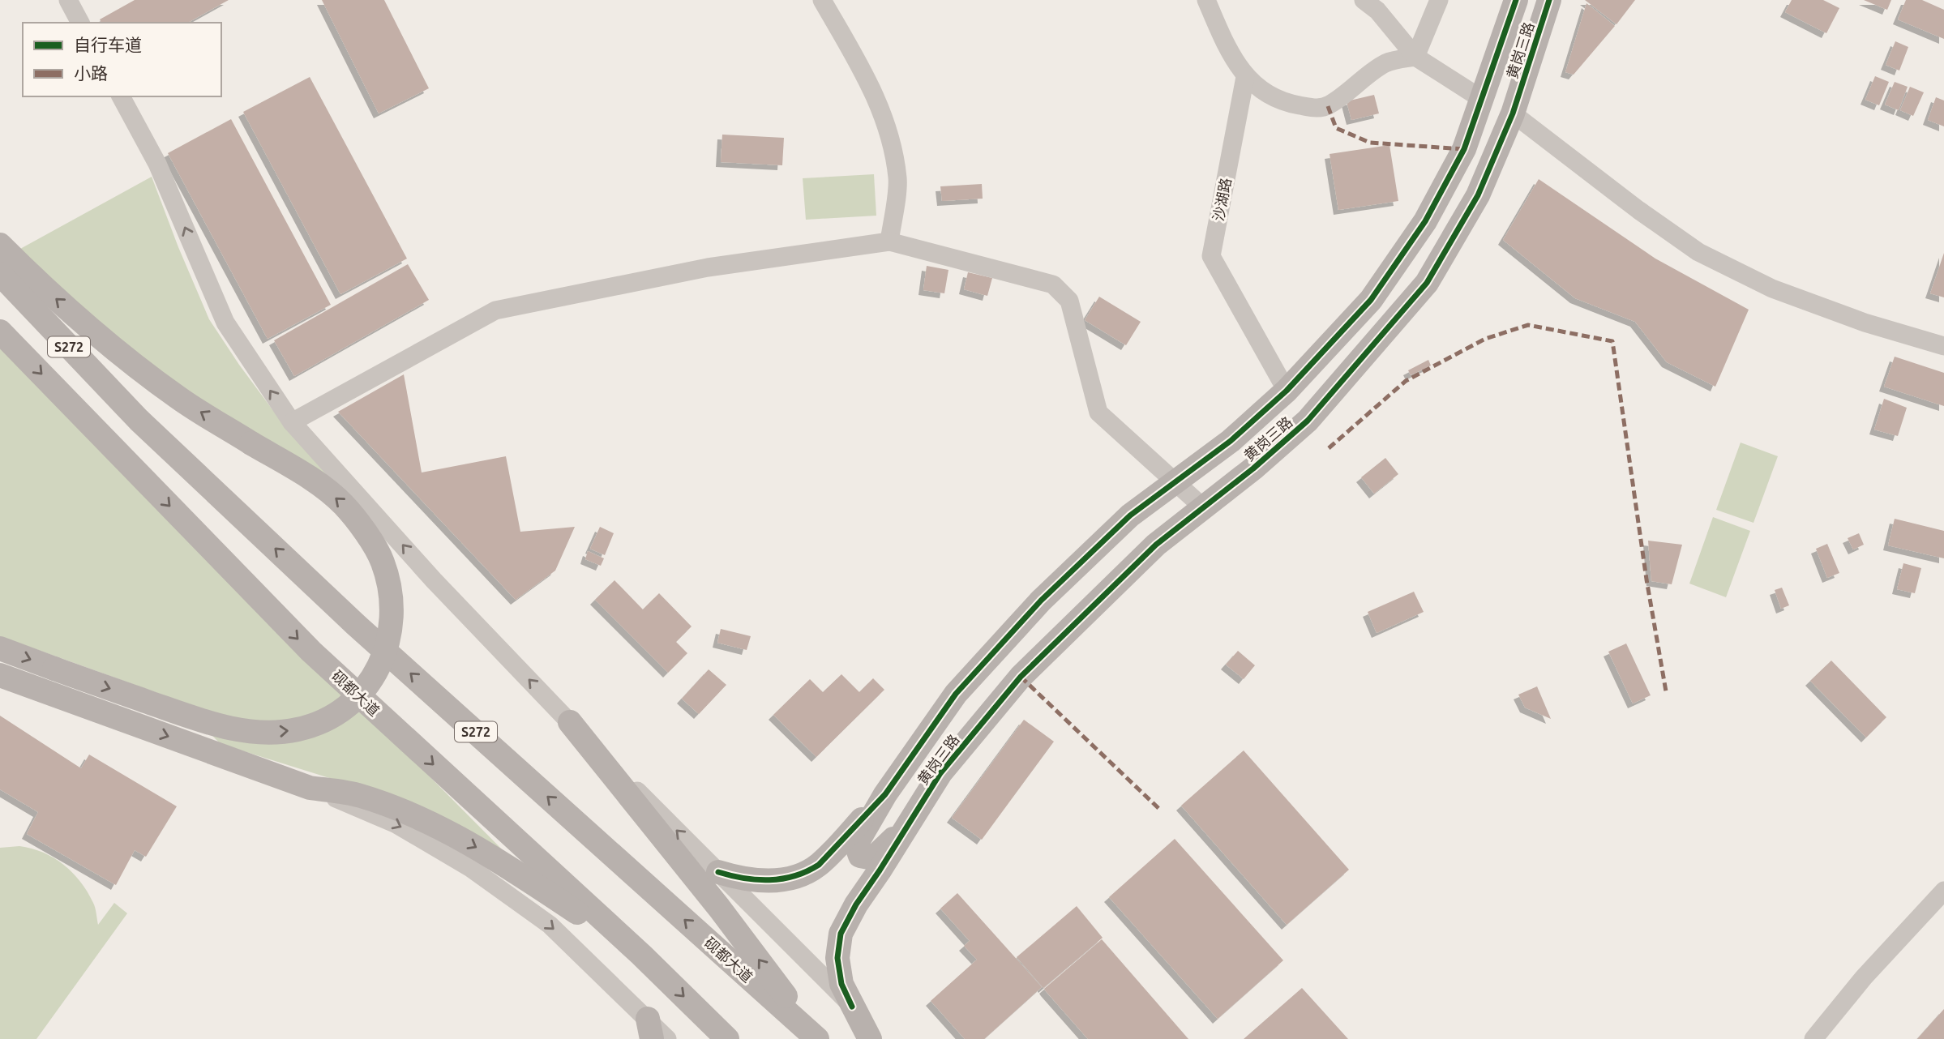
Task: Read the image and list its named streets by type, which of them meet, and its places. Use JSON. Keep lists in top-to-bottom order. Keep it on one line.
{"streets":{"main road":["黄岗三路","S272","砚都大道"],"street":["沙湖路"]},"crossings":[["黄岗三路","沙湖路"]],"legend":["自行车道","小路"]}
